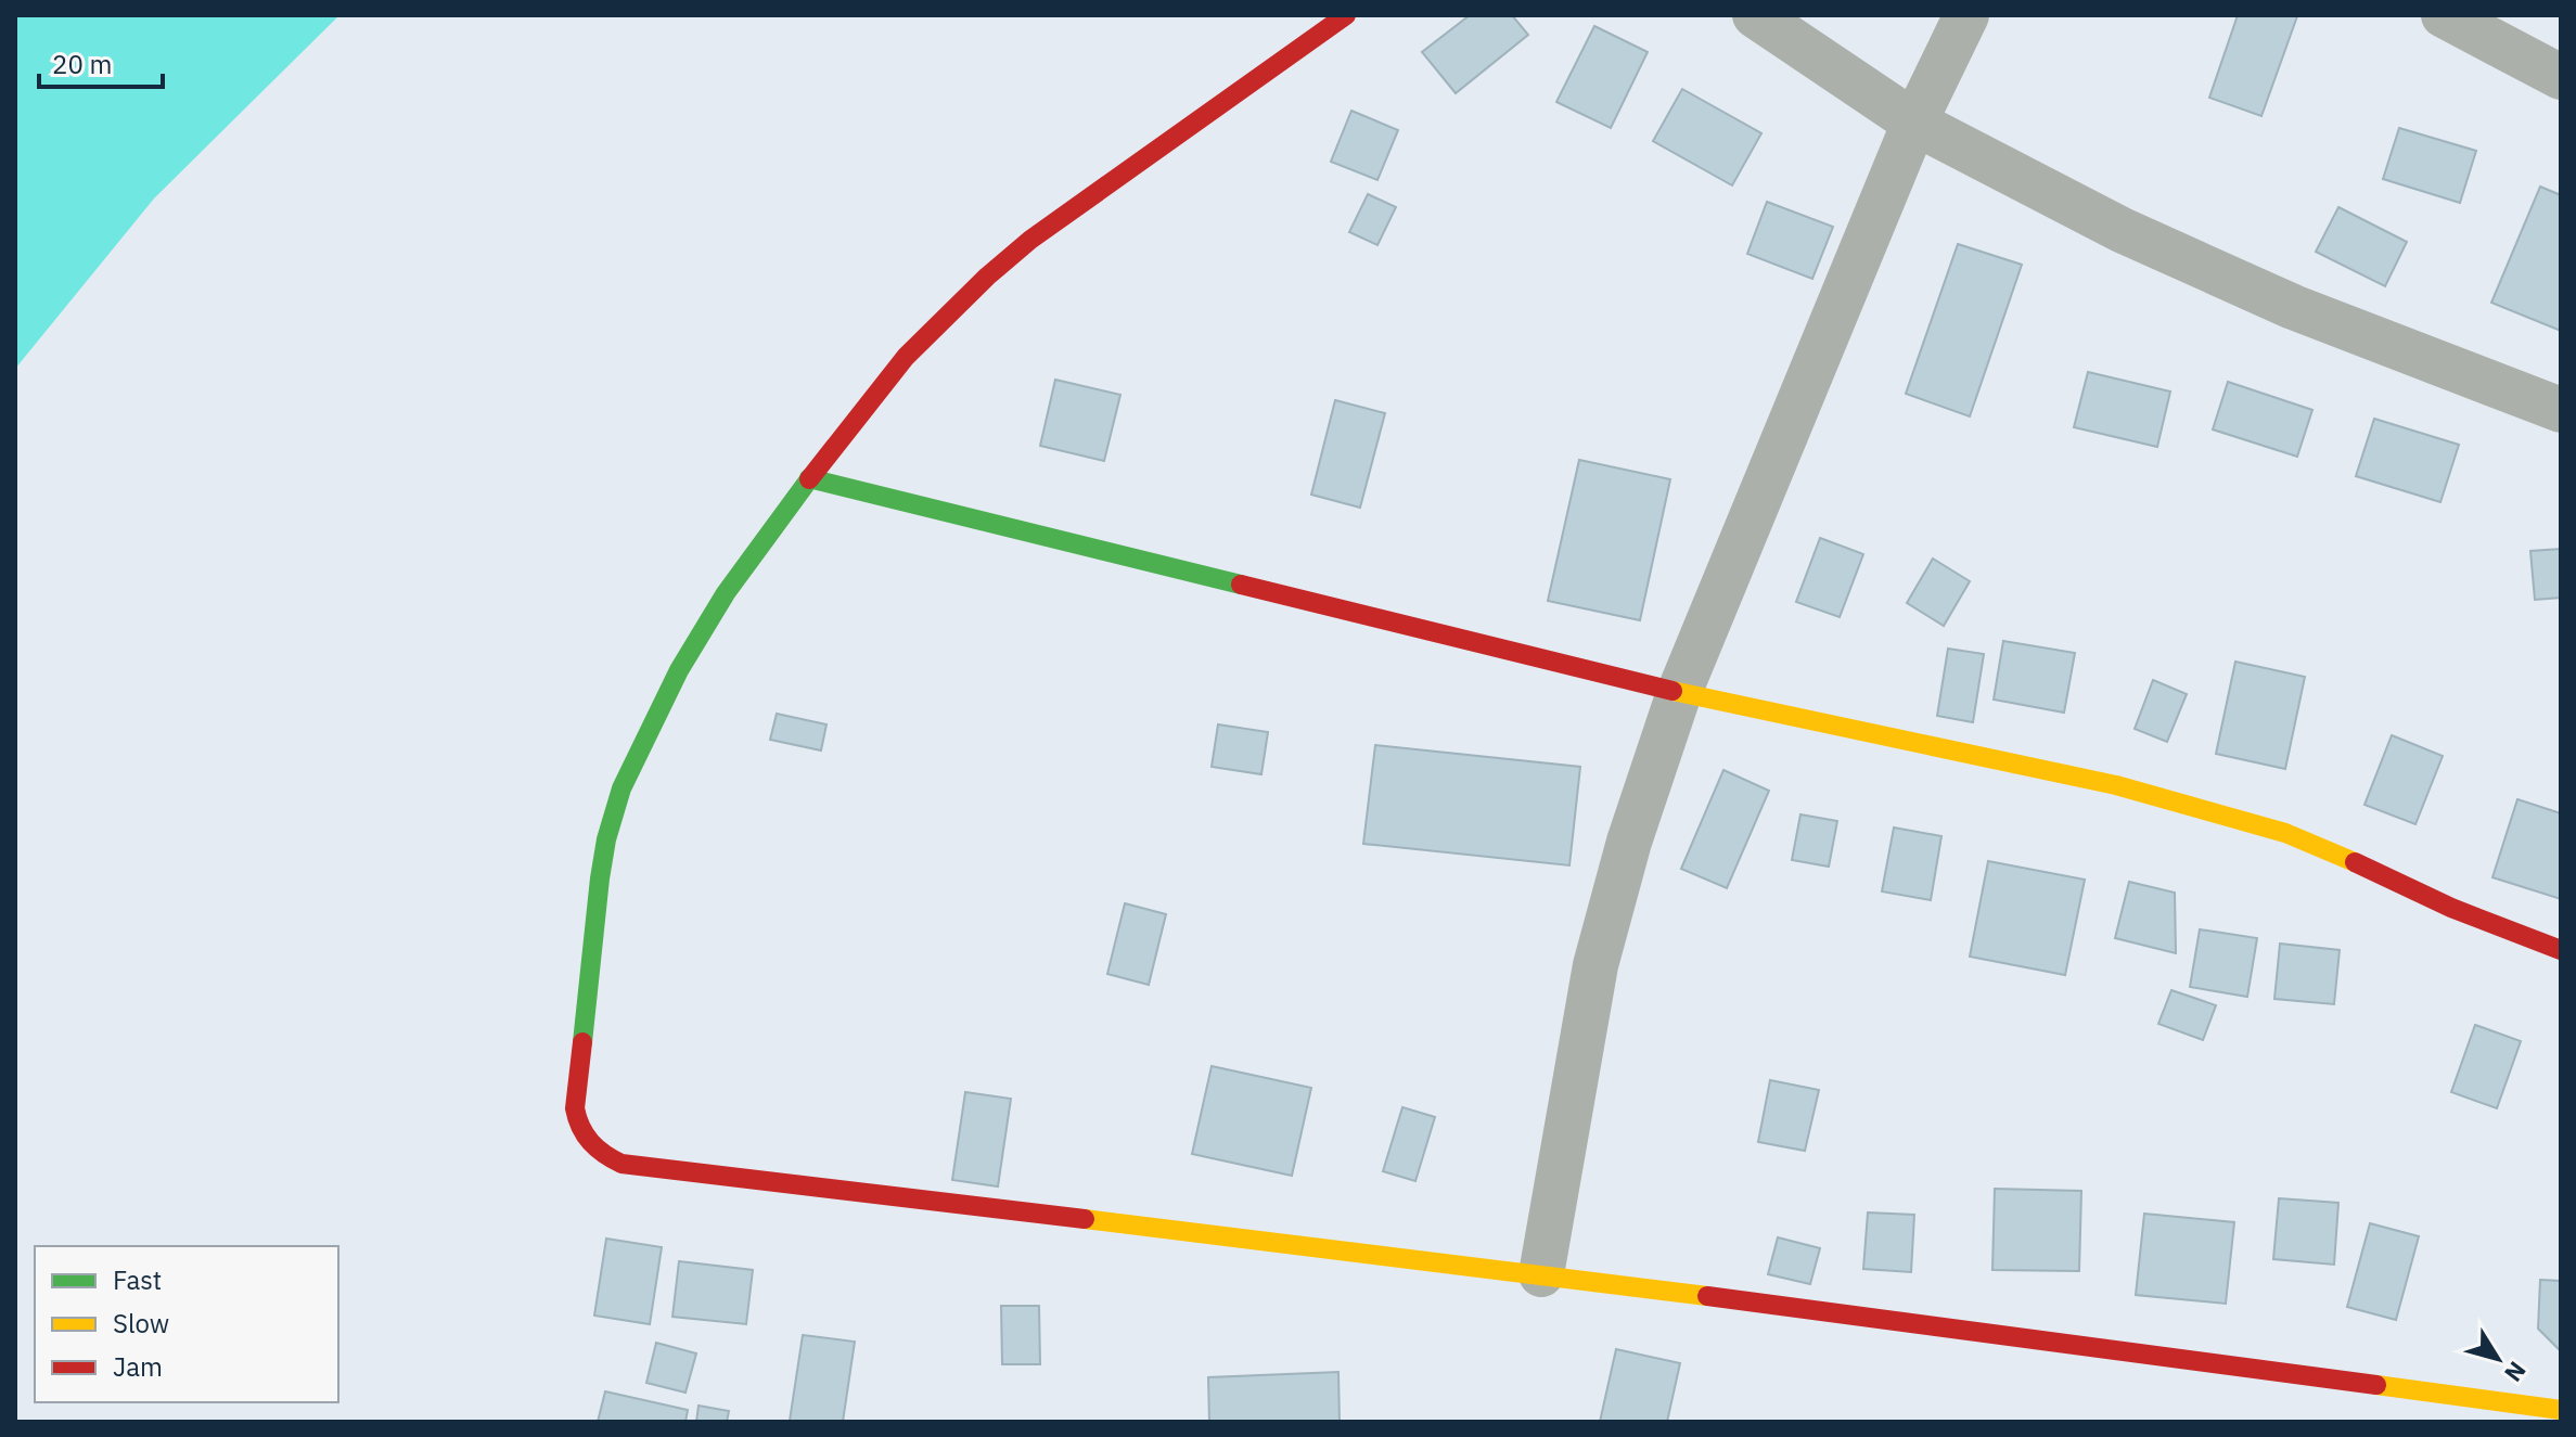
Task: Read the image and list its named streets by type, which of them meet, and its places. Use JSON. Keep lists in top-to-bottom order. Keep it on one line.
{"legend":["Fast","Slow","Jam"],"scale_bar":"20 m","north":"bottom right"}
